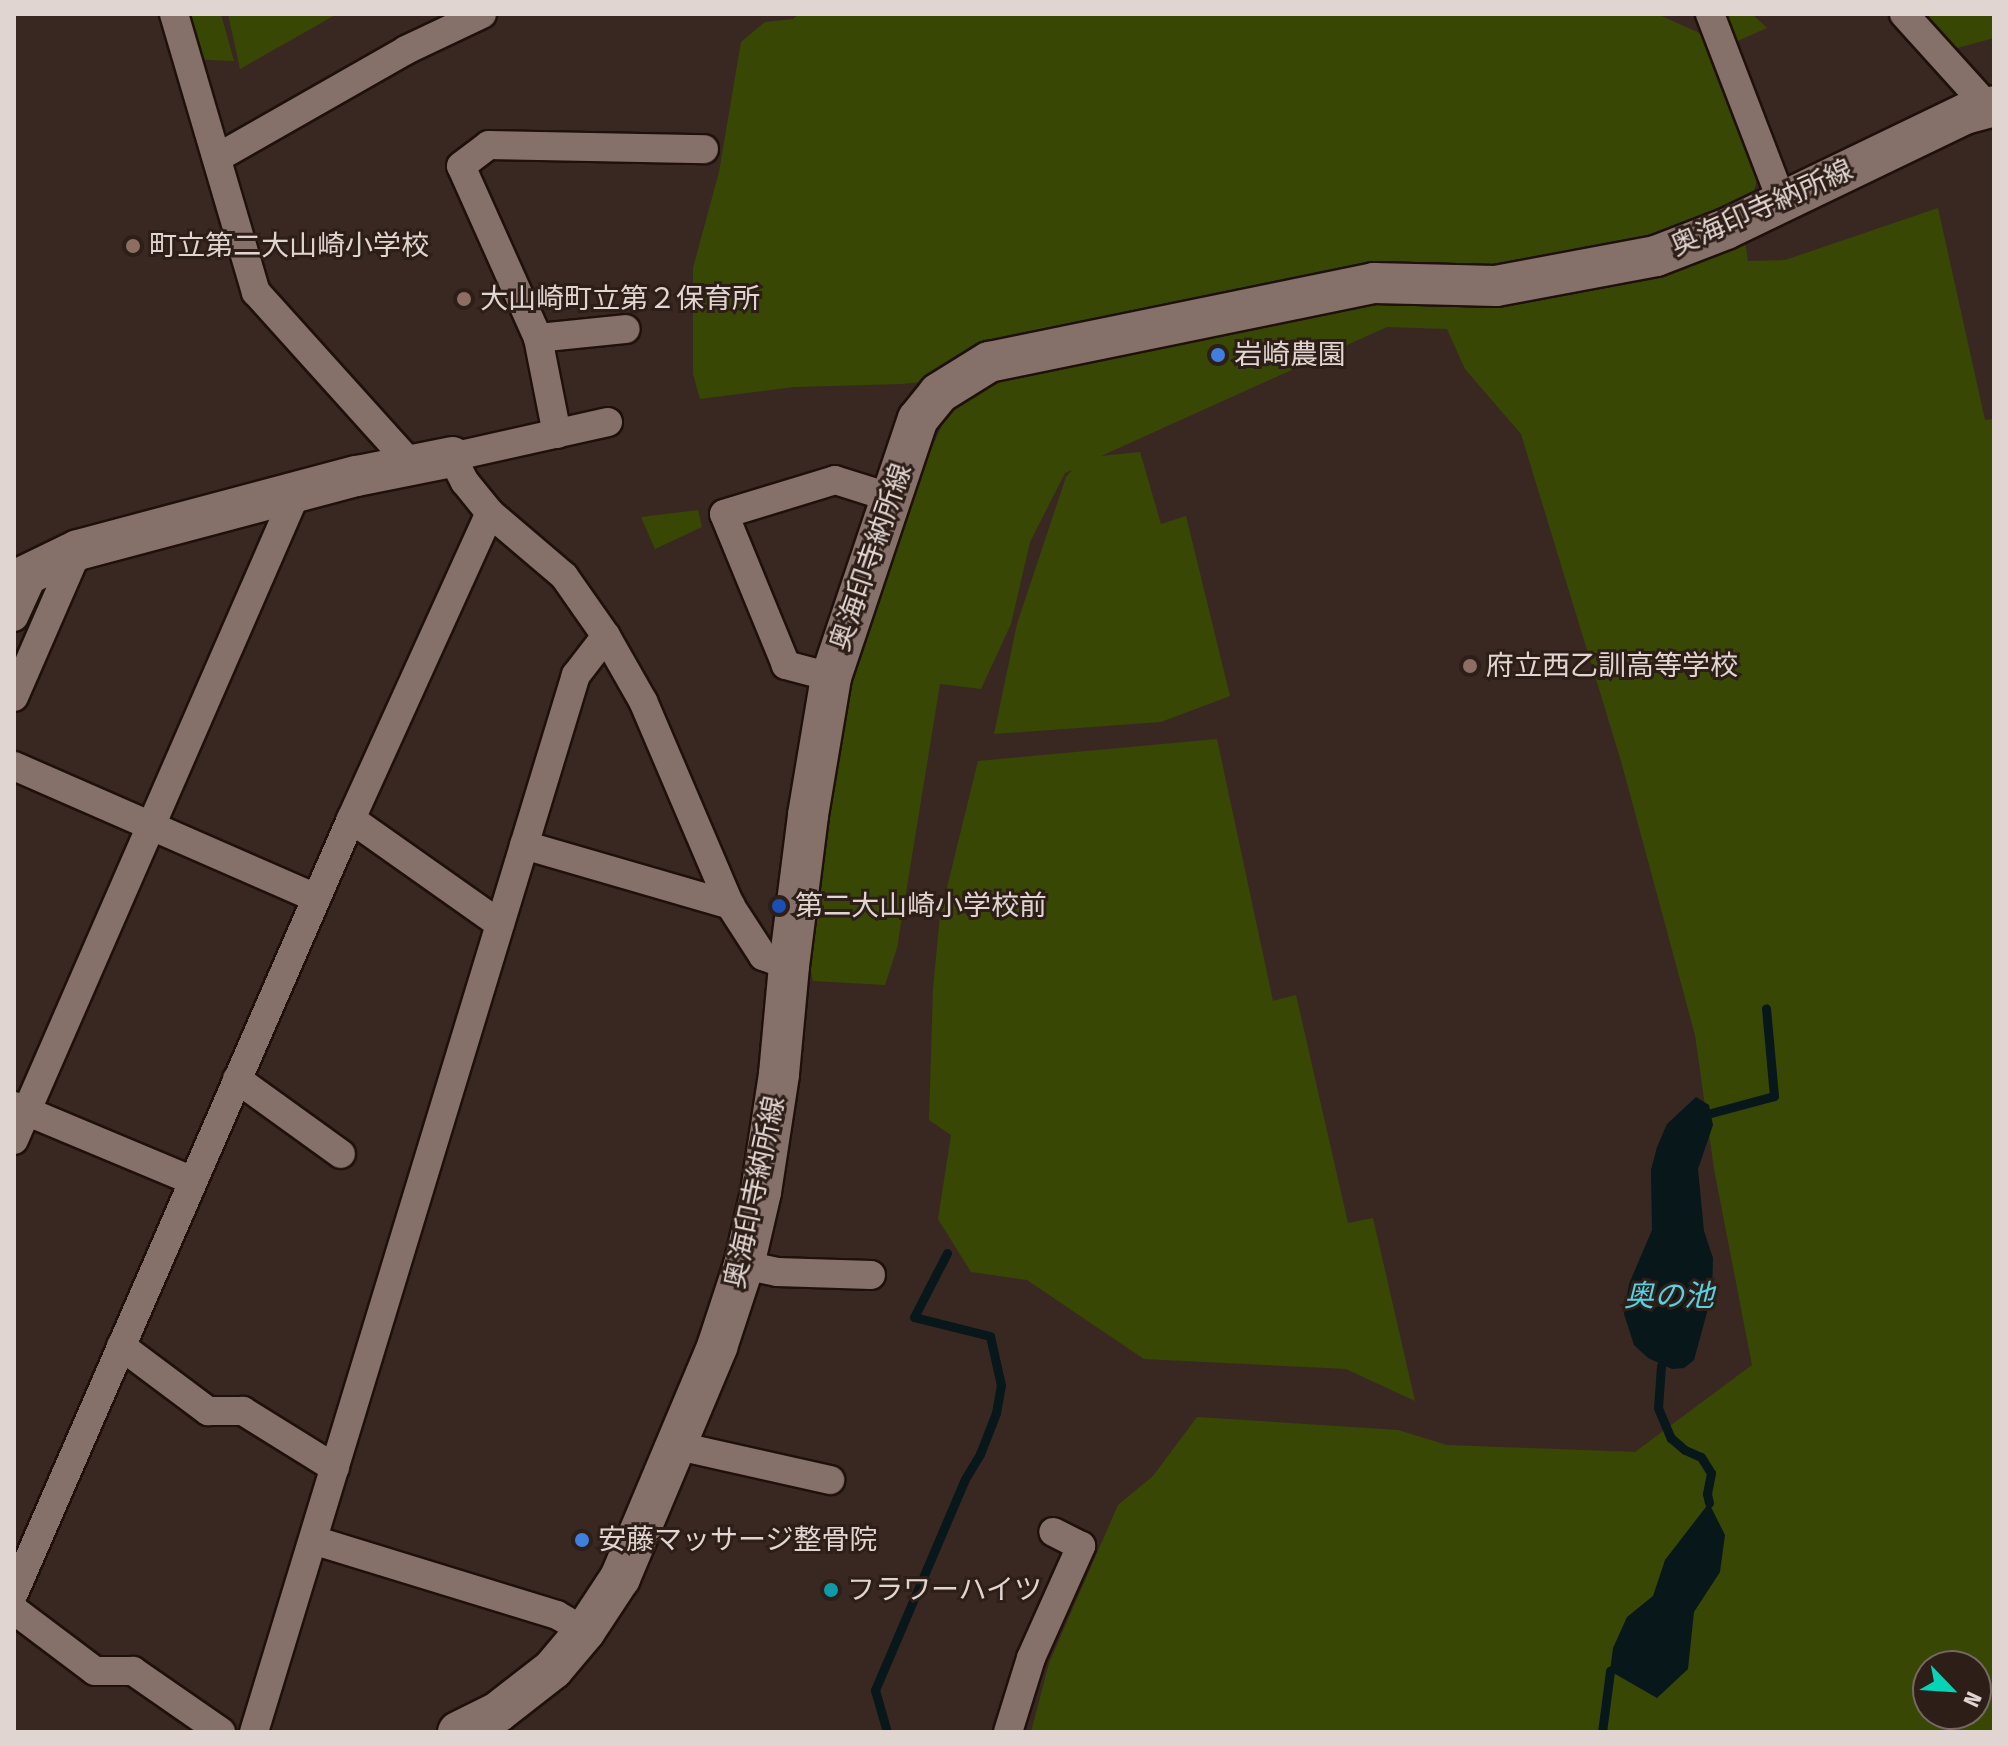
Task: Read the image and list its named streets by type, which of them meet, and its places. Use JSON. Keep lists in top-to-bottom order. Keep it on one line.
{"streets":{"main road":["奥海印寺納所線"]},"water":["奥の池"],"places":["町立第二大山崎小学校","大山崎町立第２保育所","岩崎農園","府立西乙訓高等学校","第二大山崎小学校前","安藤マッサージ整骨院","フラワーハイツ"],"north":"bottom right"}
